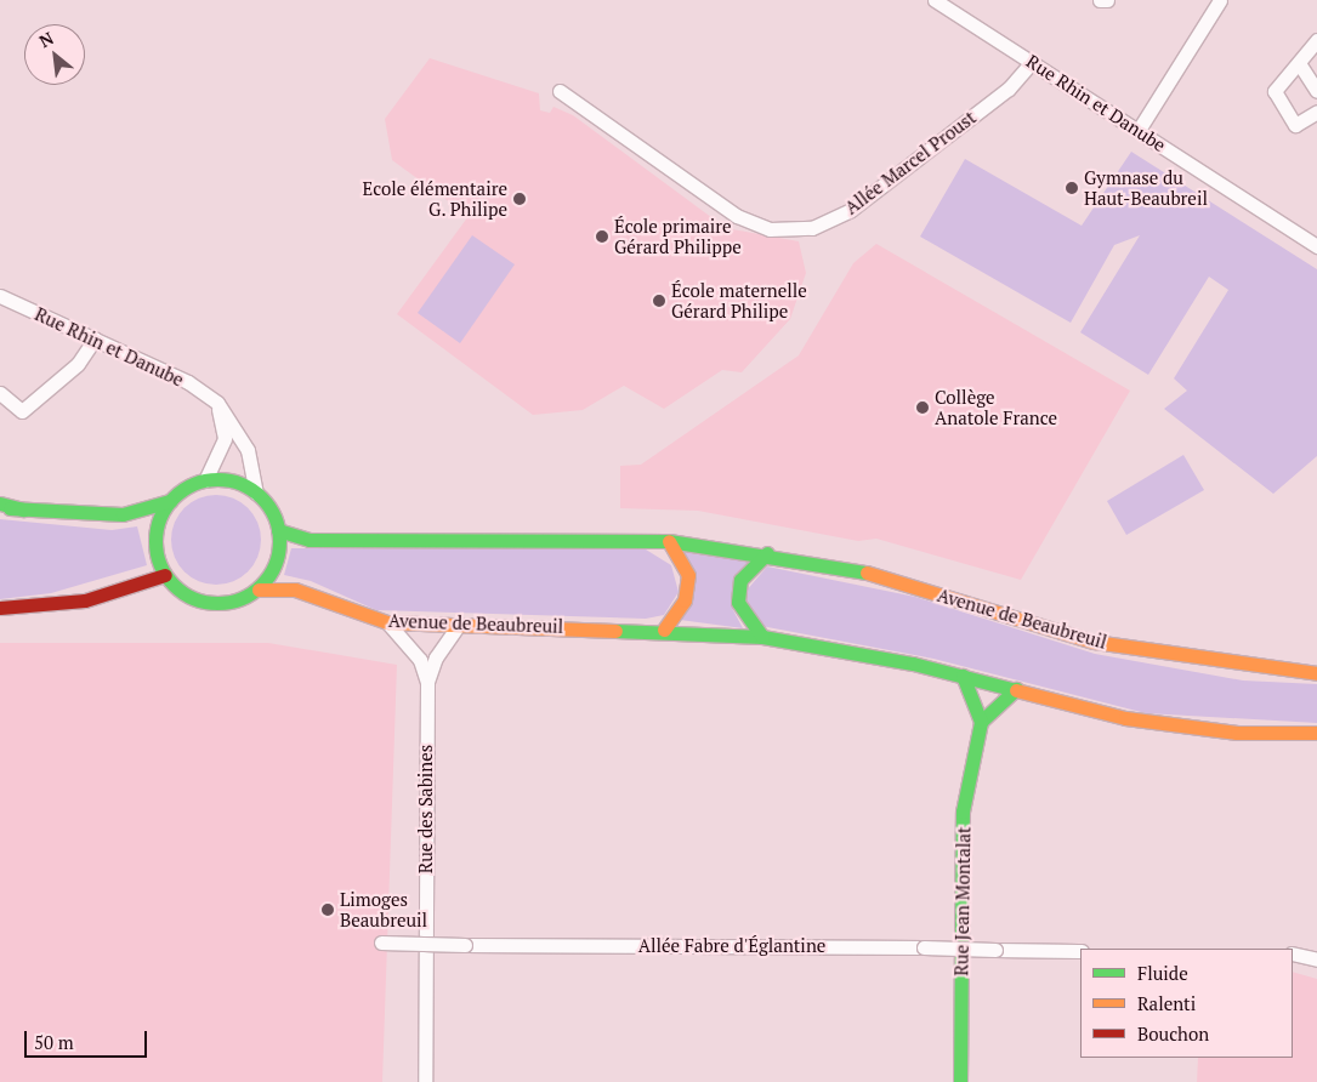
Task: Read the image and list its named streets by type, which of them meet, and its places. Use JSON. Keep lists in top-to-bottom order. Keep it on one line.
{"streets":{"main road":["Avenue de Beaubreuil","Rue Jean Montalat"],"street":["Rue Rhin et Danube","Allée Marcel Proust","Rue des Sabines","Allée Fabre d'Églantine"]},"crossings":[["Rue Rhin et Danube","Allée Marcel Proust"],["Rue Rhin et Danube","Avenue de Beaubreuil"],["Avenue de Beaubreuil","Rue des Sabines"]],"places":["Gymnase du Haut-Beaubreil","Ecole élémentaire G. Philipe","École primaire Gérard Philippe","École maternelle Gérard Philipe","Collège Anatole France","Limoges Beaubreuil"],"legend":["Fluide","Ralenti","Bouchon"],"scale_bar":"50 m","north":"top left"}
